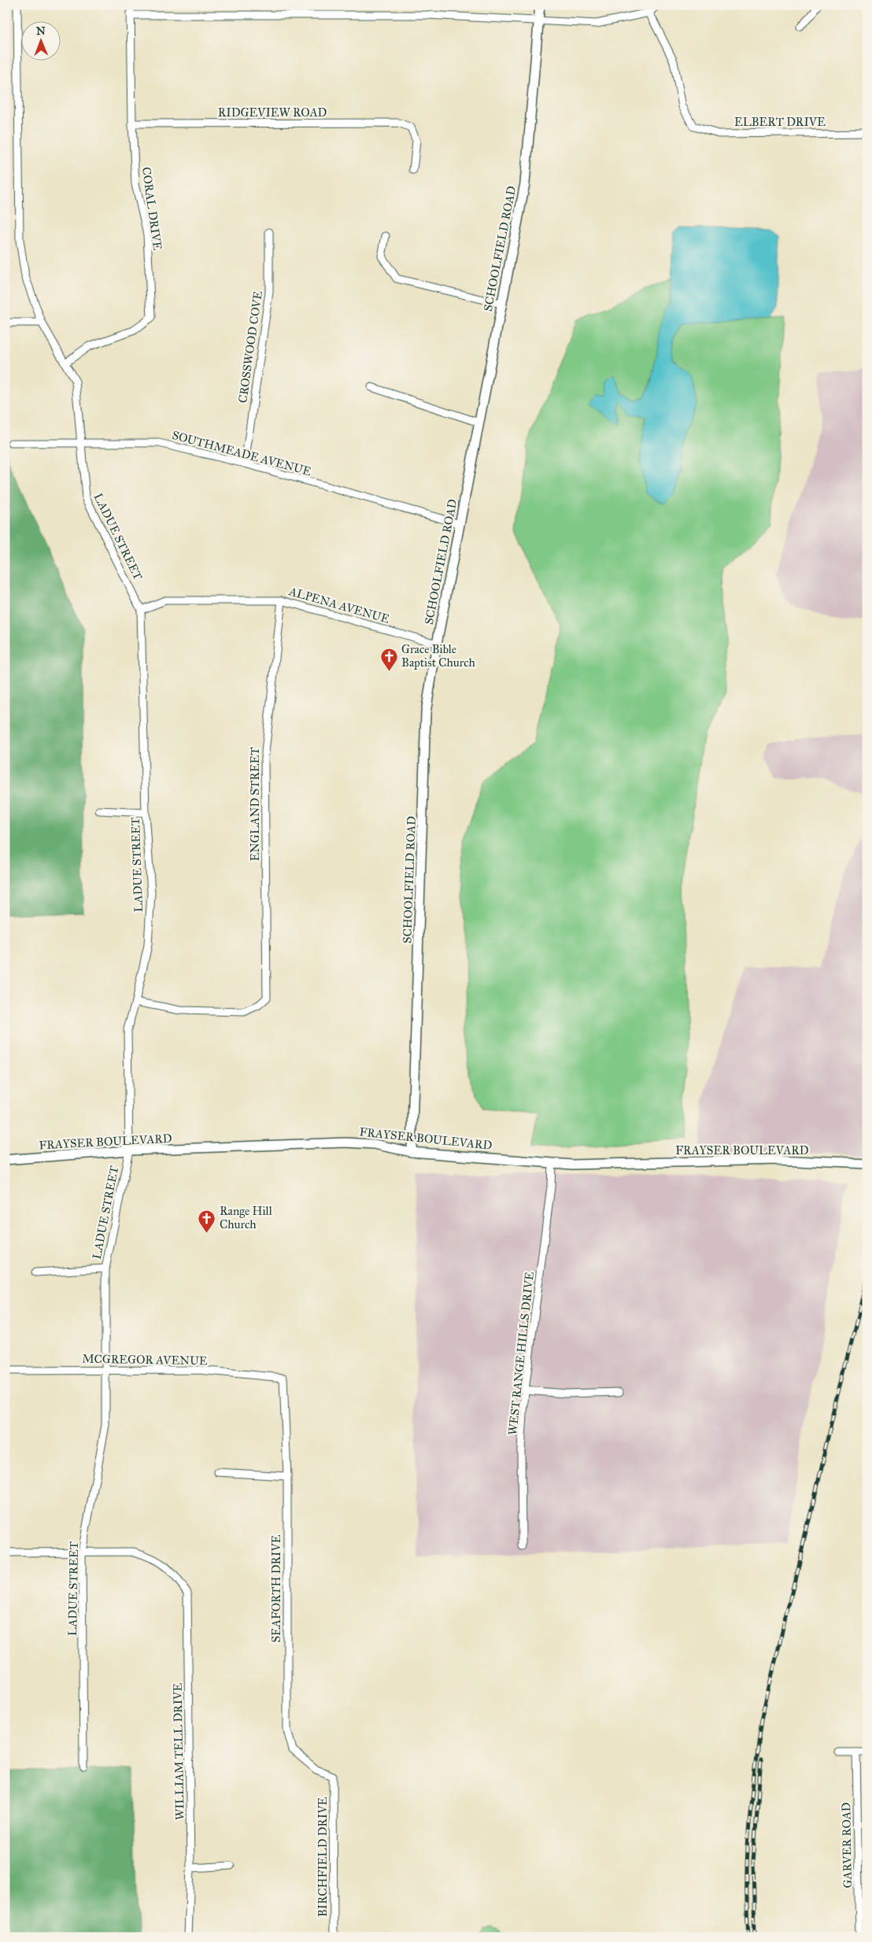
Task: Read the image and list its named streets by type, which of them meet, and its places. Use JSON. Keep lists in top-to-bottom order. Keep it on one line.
{"streets":{"street":["RIDGEVIEW ROAD","ELBERT DRIVE","CORAL DRIVE","SCHOOLFIELD ROAD","CROSSWOOD COVE","SOUTHMEADE AVENUE","LADUE STREET","ALPENA AVENUE","ENGLAND STREET","FRAYSER BOULEVARD","WEST RANGE HILLS DRIVE","MCGREGOR AVENUE","SEAFORTH DRIVE","WILLIAM TELL DRIVE","GARVER ROAD","BIRCHFIELD DRIVE"]},"crossings":[["RIDGEVIEW ROAD","CORAL DRIVE"],["CORAL DRIVE","LADUE STREET"],["SCHOOLFIELD ROAD","SOUTHMEADE AVENUE"],["SCHOOLFIELD ROAD","ALPENA AVENUE"],["SCHOOLFIELD ROAD","FRAYSER BOULEVARD"],["CROSSWOOD COVE","SOUTHMEADE AVENUE"],["SOUTHMEADE AVENUE","LADUE STREET"],["LADUE STREET","ALPENA AVENUE"],["LADUE STREET","ENGLAND STREET"],["LADUE STREET","FRAYSER BOULEVARD"],["LADUE STREET","MCGREGOR AVENUE"],["LADUE STREET","WILLIAM TELL DRIVE"],["ALPENA AVENUE","ENGLAND STREET"],["FRAYSER BOULEVARD","WEST RANGE HILLS DRIVE"],["MCGREGOR AVENUE","SEAFORTH DRIVE"],["SEAFORTH DRIVE","BIRCHFIELD DRIVE"]],"places":{"church":["Grace Bible Baptist Church","Range Hill Church"]},"north":"top"}
